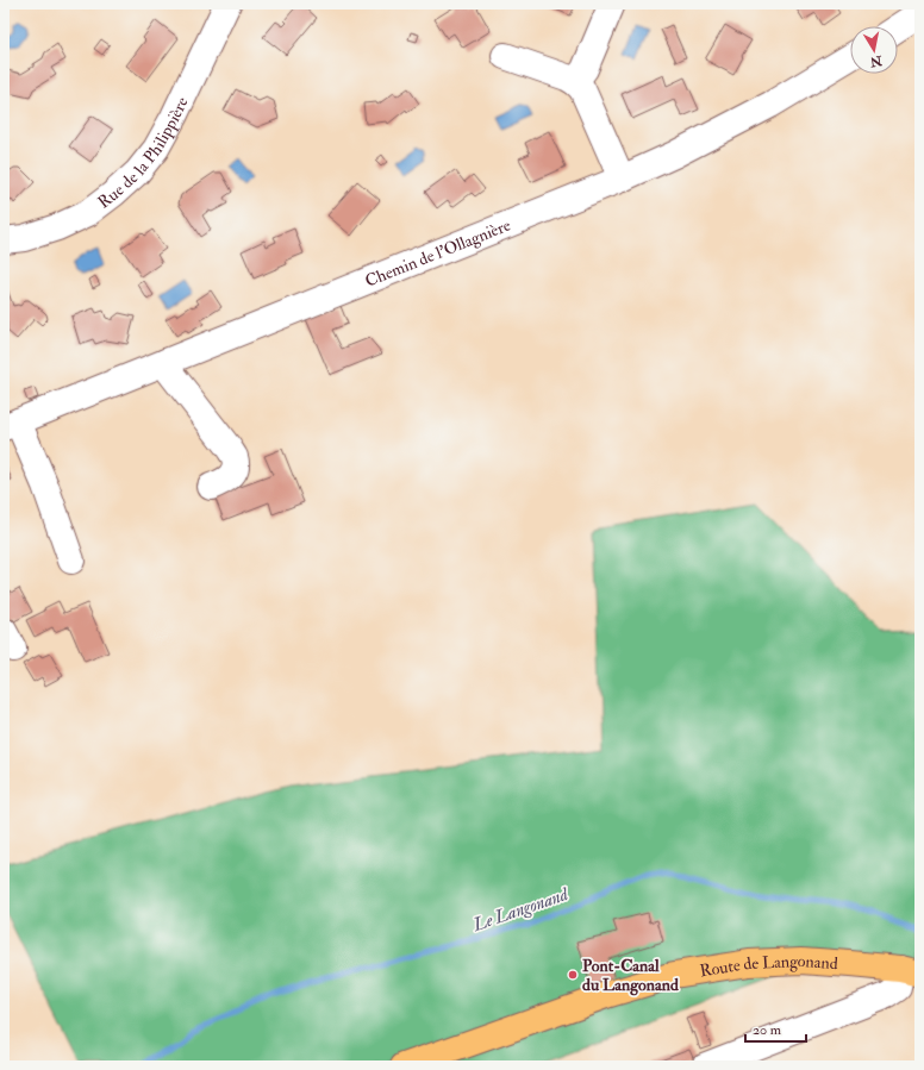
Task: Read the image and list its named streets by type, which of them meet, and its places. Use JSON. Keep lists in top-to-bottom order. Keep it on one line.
{"streets":{"main road":["Route de Langonand"],"street":["Rue de la Philippière","Chemin de l'Ollagnière"]},"water":["Le Langonand"],"places":["Pont-Canal du Langonand"],"scale_bar":"20 m","north":"bottom"}
